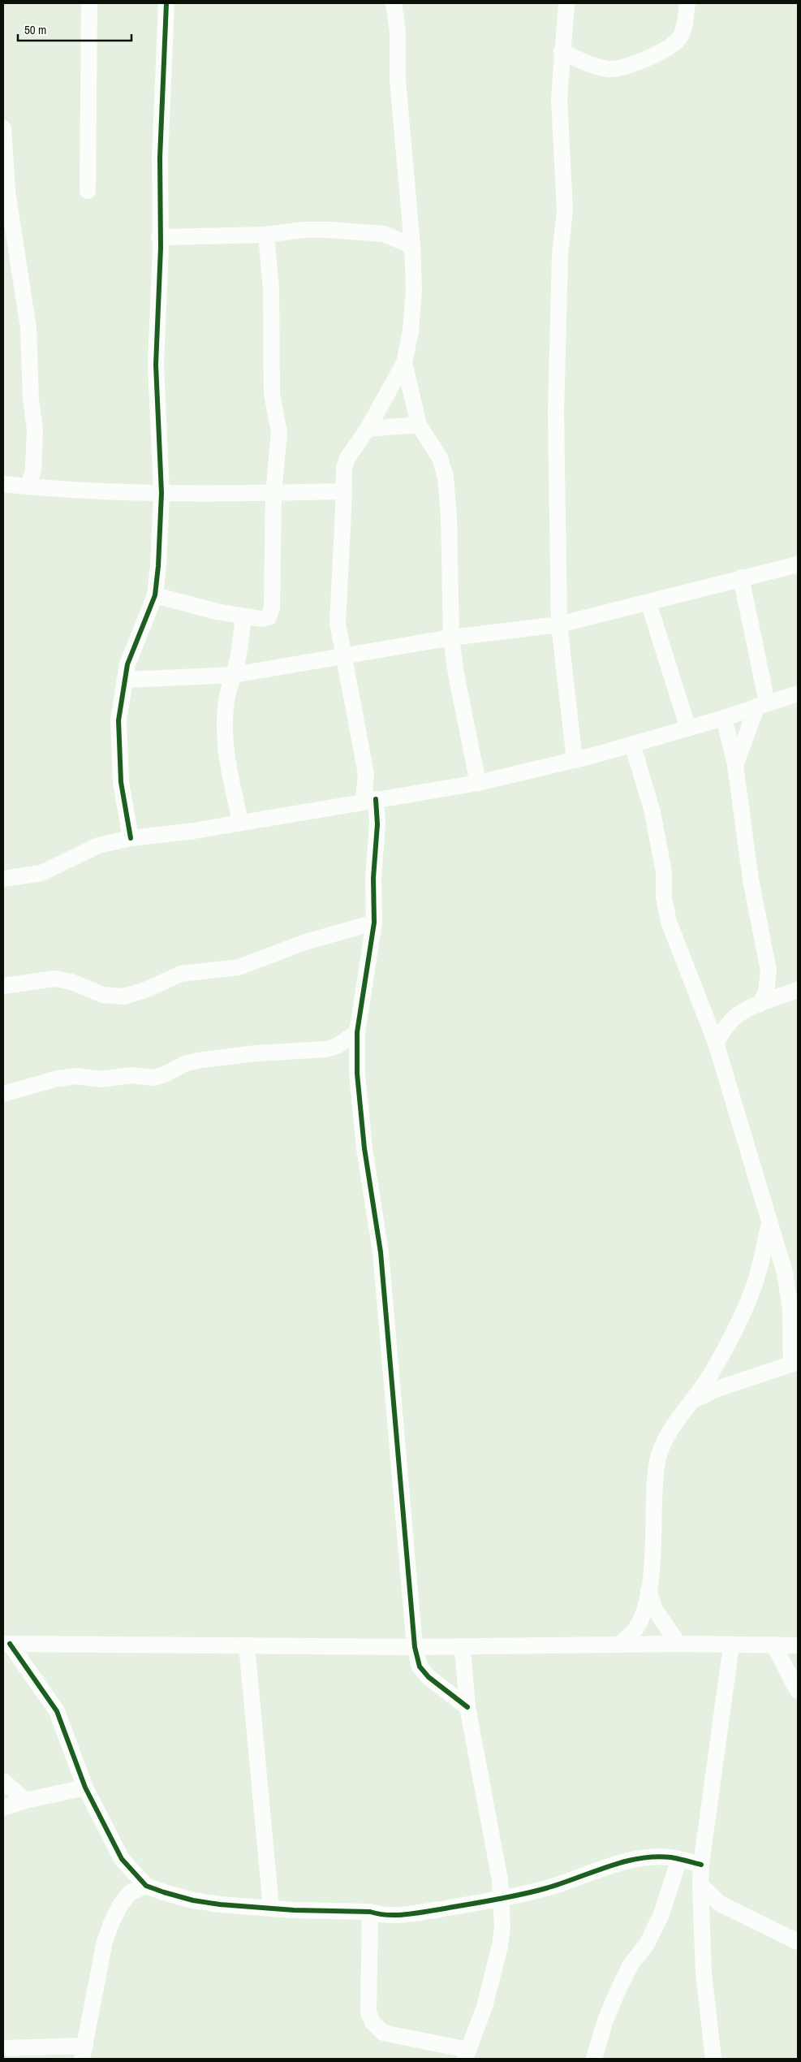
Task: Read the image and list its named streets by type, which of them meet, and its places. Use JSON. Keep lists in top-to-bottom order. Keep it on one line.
{"scale_bar":"50 m"}
